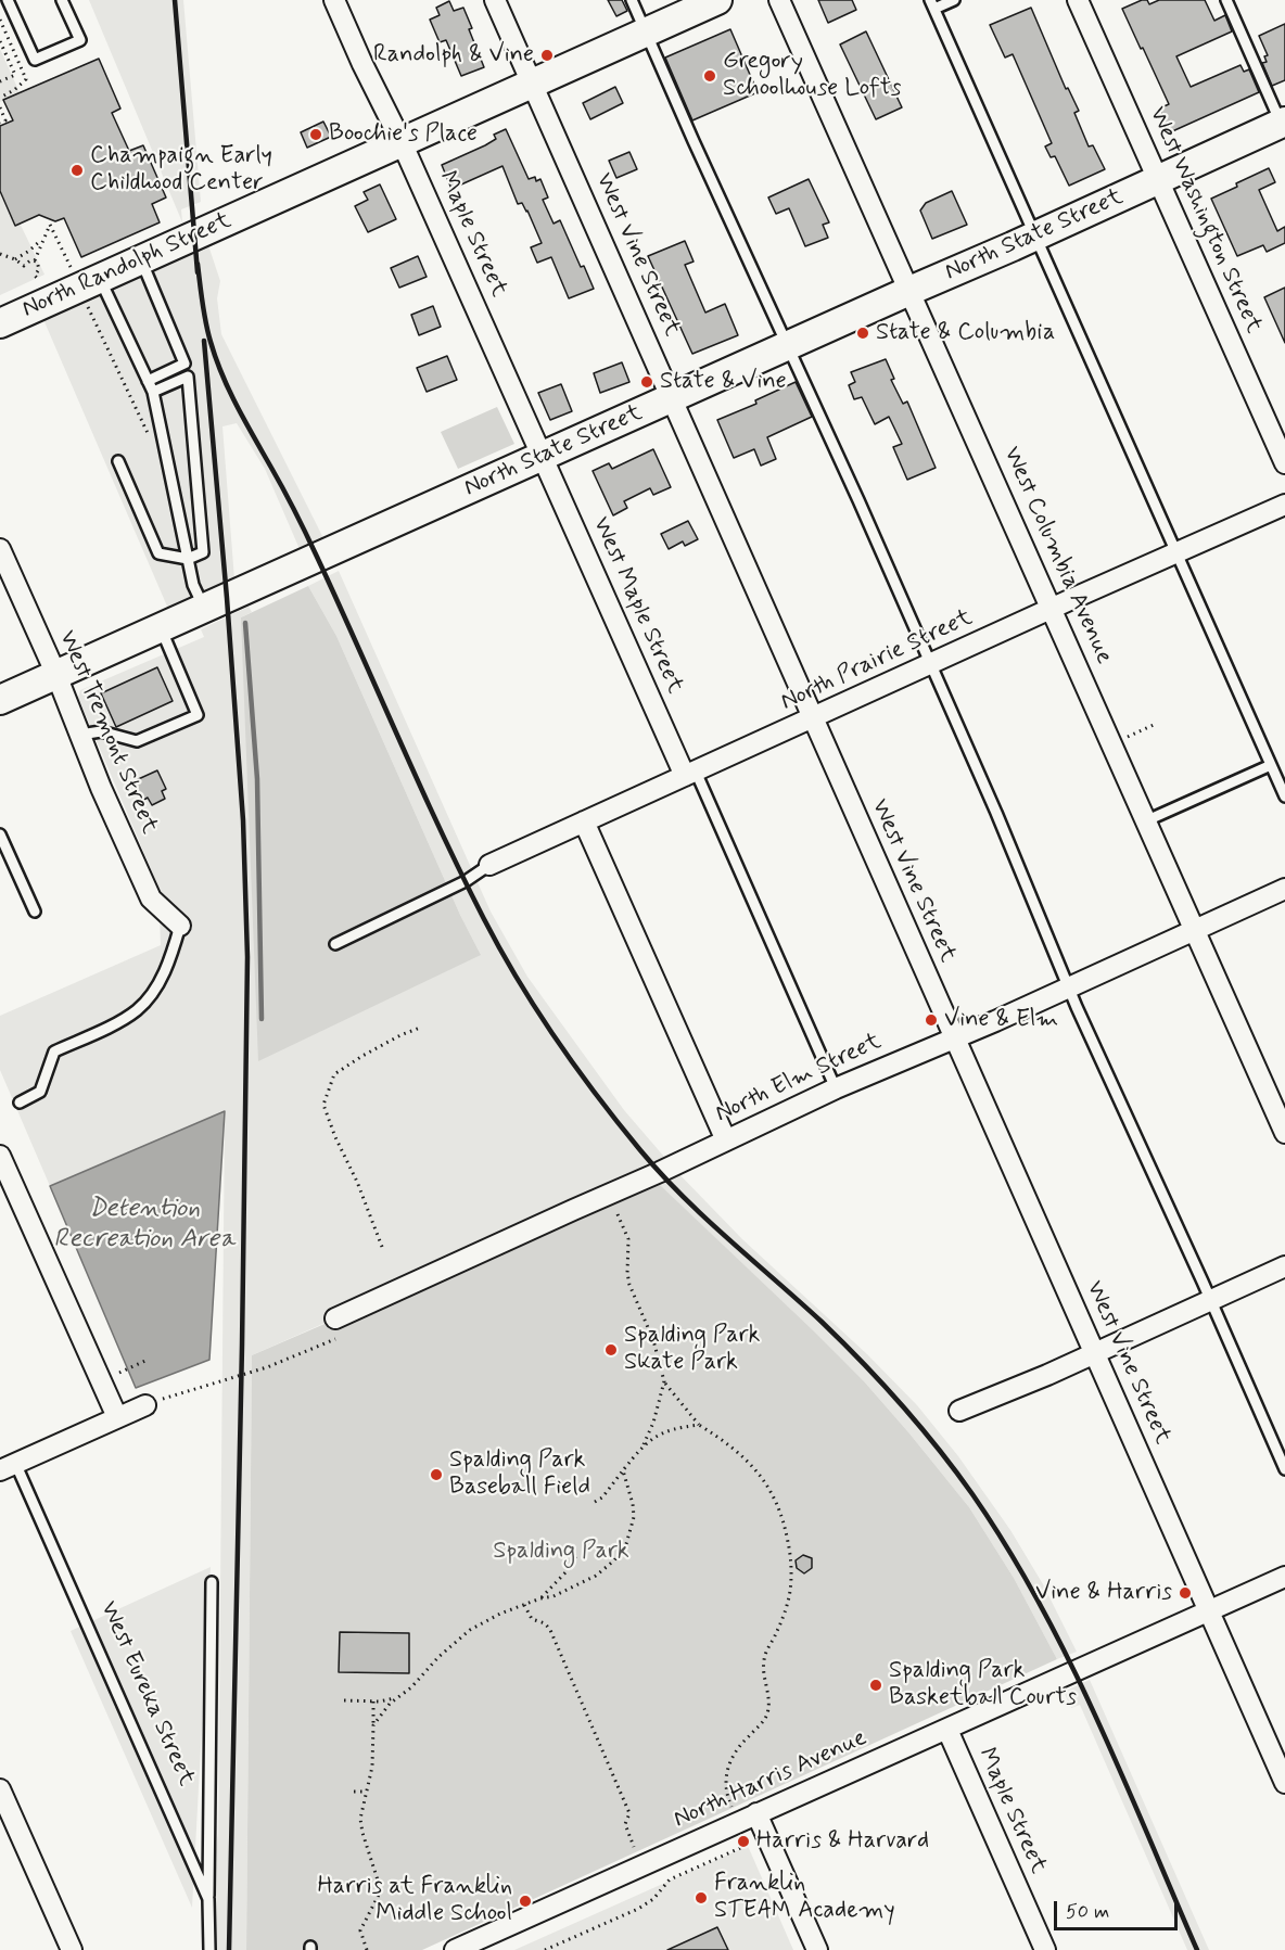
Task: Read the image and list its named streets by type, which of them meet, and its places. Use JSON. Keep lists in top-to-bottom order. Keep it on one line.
{"streets":{"main road":["North State Street","North Randolph Street"],"street":["West Washington Street","Maple Street","West Vine Street","West Columbia Avenue","West Maple Street","North Prairie Street","West Tremont Street","North Elm Street","North Harris Avenue"],"lane":["West Eureka Street"]},"crossings":[["West Washington Street","North State Street"],["Maple Street","North State Street"],["Maple Street","North Randolph Street"],["Maple Street","West Maple Street"],["Maple Street","North Harris Avenue"],["North State Street","West Vine Street"],["North State Street","West Columbia Avenue"],["North State Street","West Maple Street"],["North State Street","West Tremont Street"],["West Vine Street","North Randolph Street"],["West Vine Street","North Prairie Street"],["West Vine Street","North Elm Street"],["West Vine Street","North Harris Avenue"],["West Columbia Avenue","North Prairie Street"],["West Columbia Avenue","North Elm Street"],["West Maple Street","North Prairie Street"]],"water":["Detention Recreation Area"],"parks":["Spalding Park"],"places":["Randolph & Vine","Gregory Schoolhouse Lofts","Boochie's Place","Champaign Early Childhood Center","State & Columbia","State & Vine","Vine & Elm","Spalding Park Skate Park","Spalding Park Baseball Field","Vine & Harris","Spalding Park Basketball Courts","Harris & Harvard","Franklin STEAM Academy","Harris at Franklin Middle School"],"scale_bar":"50 m"}
